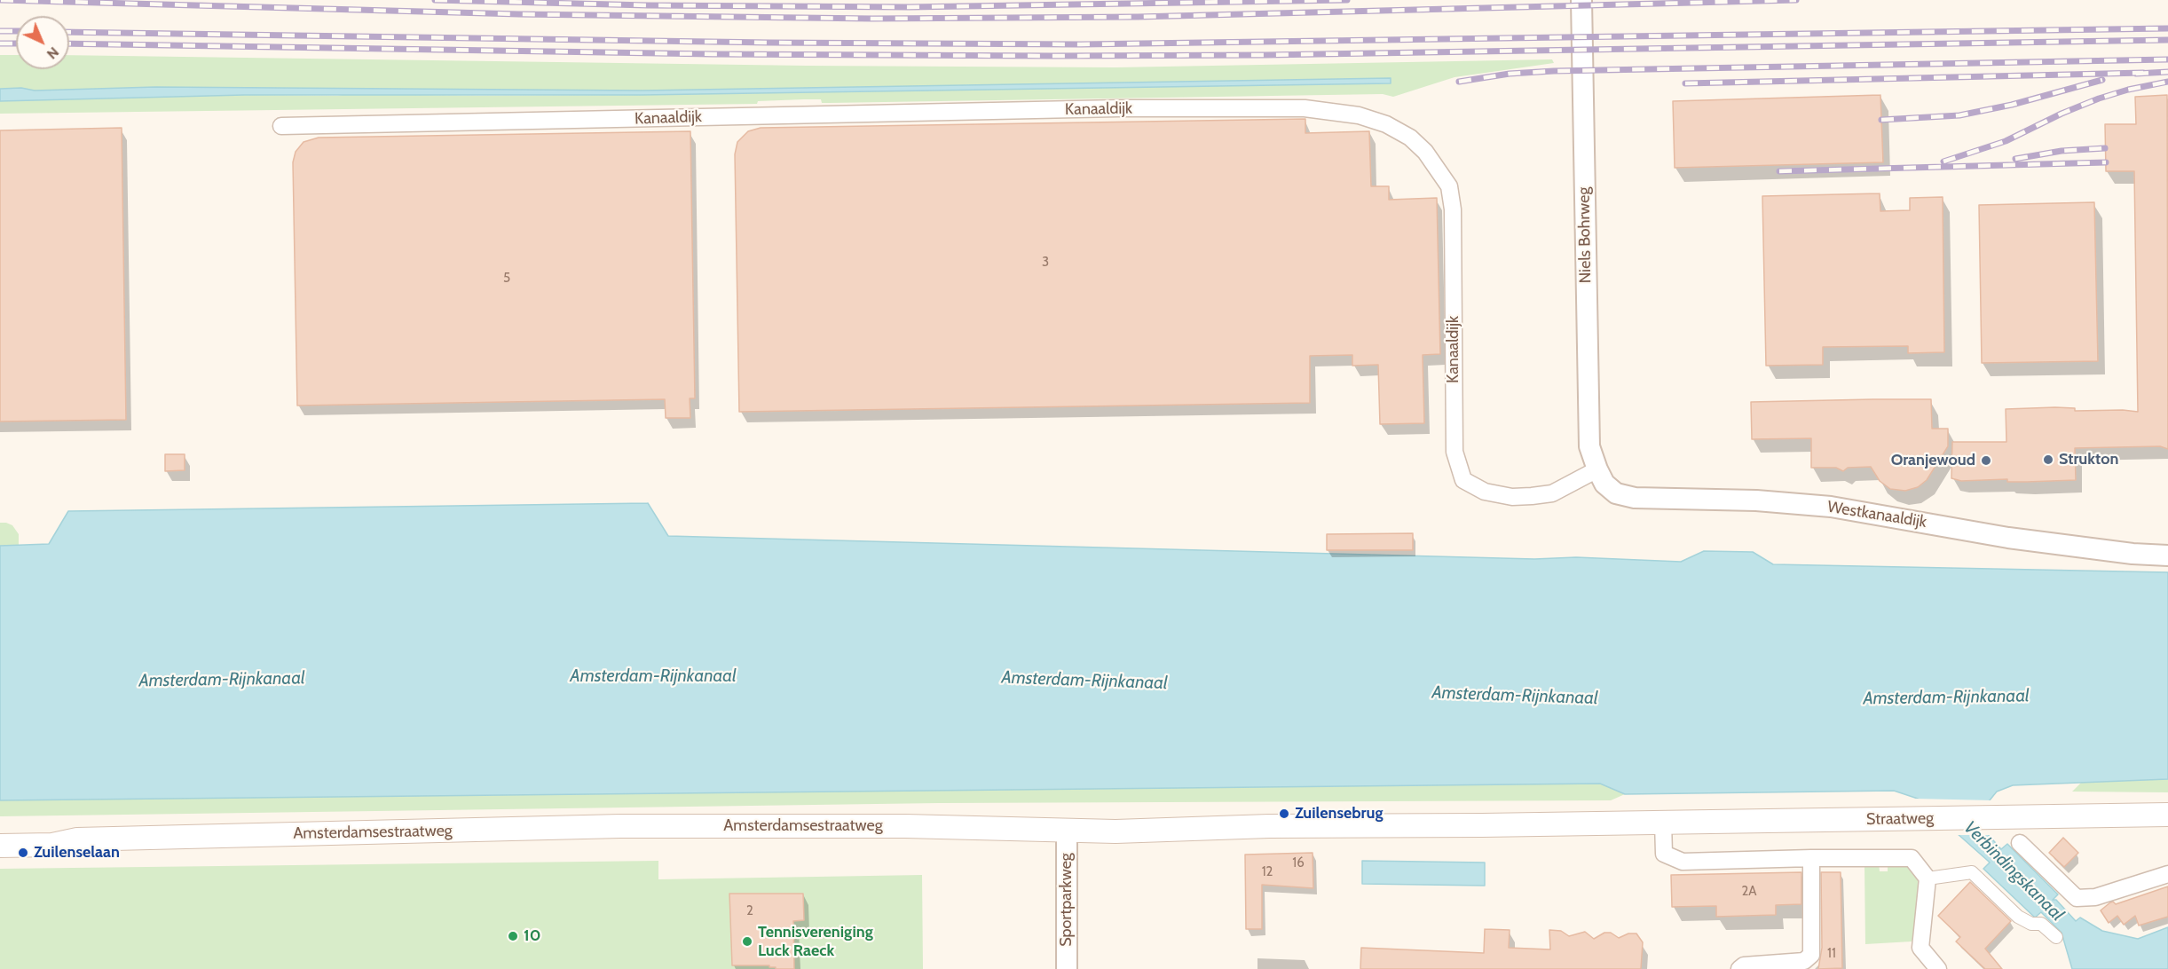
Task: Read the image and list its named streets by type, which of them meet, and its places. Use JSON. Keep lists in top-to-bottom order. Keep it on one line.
{"streets":{"main road":["Straatweg","Amsterdamsestraatweg"],"street":["Kanaaldijk","Niels Bohrweg","Westkanaaldijk","Sportparkweg"]},"crossings":[["Kanaaldijk","Niels Bohrweg"],["Kanaaldijk","Westkanaaldijk"],["Niels Bohrweg","Westkanaaldijk"],["Straatweg","Amsterdamsestraatweg"],["Amsterdamsestraatweg","Sportparkweg"]],"water":["Amsterdam-Rijnkanaal","Verbindingskanaal"],"places":["Strukton","Oranjewoud","Zuilensebrug","Zuilenselaan","10","Tennisvereniging Luck Raeck"],"house_numbers":["3","5","16","12","2A","2","11"],"north":"bottom right"}
